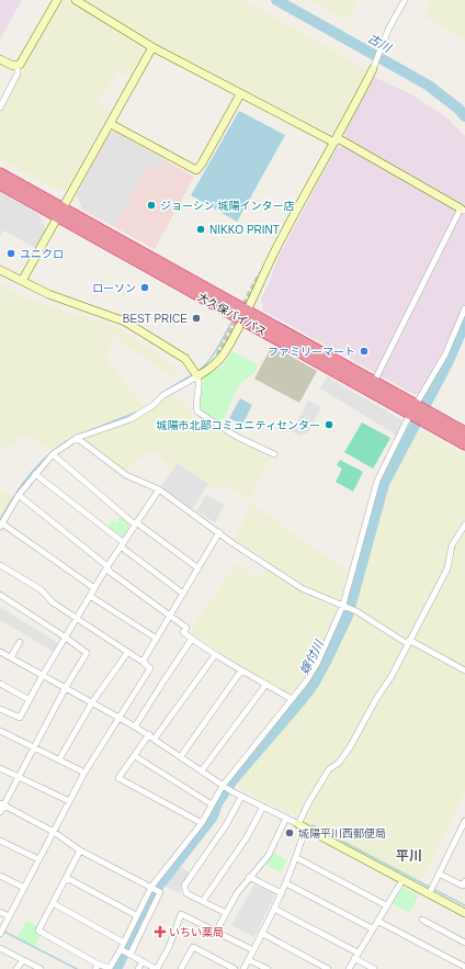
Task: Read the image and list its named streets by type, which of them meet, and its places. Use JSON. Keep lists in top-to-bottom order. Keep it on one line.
{"streets":{"highway":["大久保バイパス"]},"districts":["平川"],"water":["古川","嫁付川"],"places":{"other":["ジョーシン 城陽インター店","NIKKO PRINT","ユニクロ","ローソン","BEST PRICE","ファミリーマート","城陽市北部コミュニティセンター","城陽平川西郵便局"],"health":["いちい薬局"]}}
